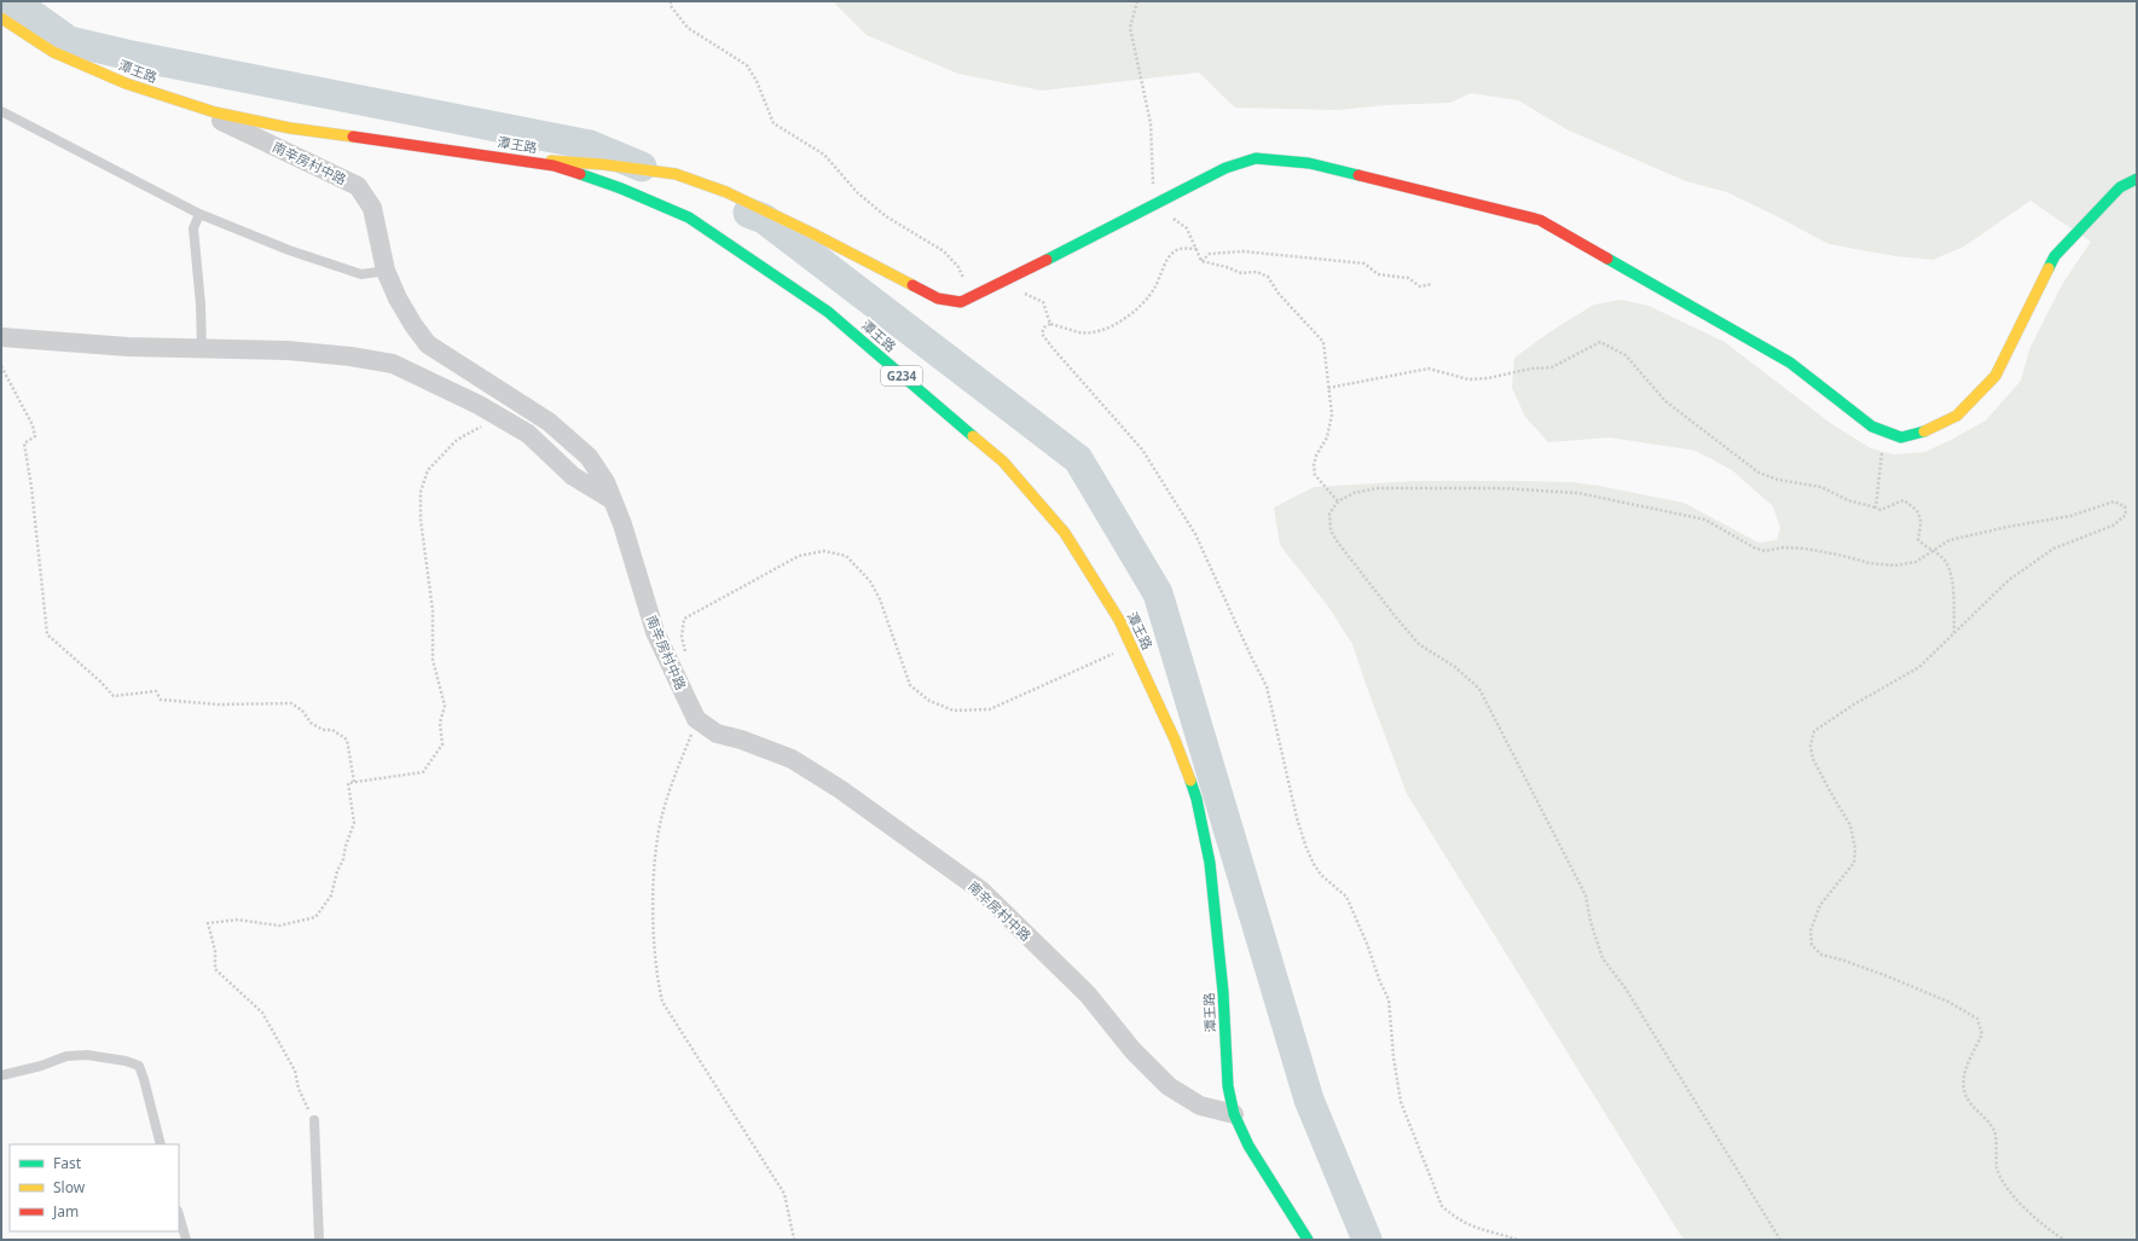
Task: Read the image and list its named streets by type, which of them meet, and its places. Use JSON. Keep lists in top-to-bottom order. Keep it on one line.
{"streets":{"main road":["潭王路","G234"],"street":["南辛房村中路"]},"crossings":[["潭王路","南辛房村中路"]],"legend":["Fast","Slow","Jam"]}
